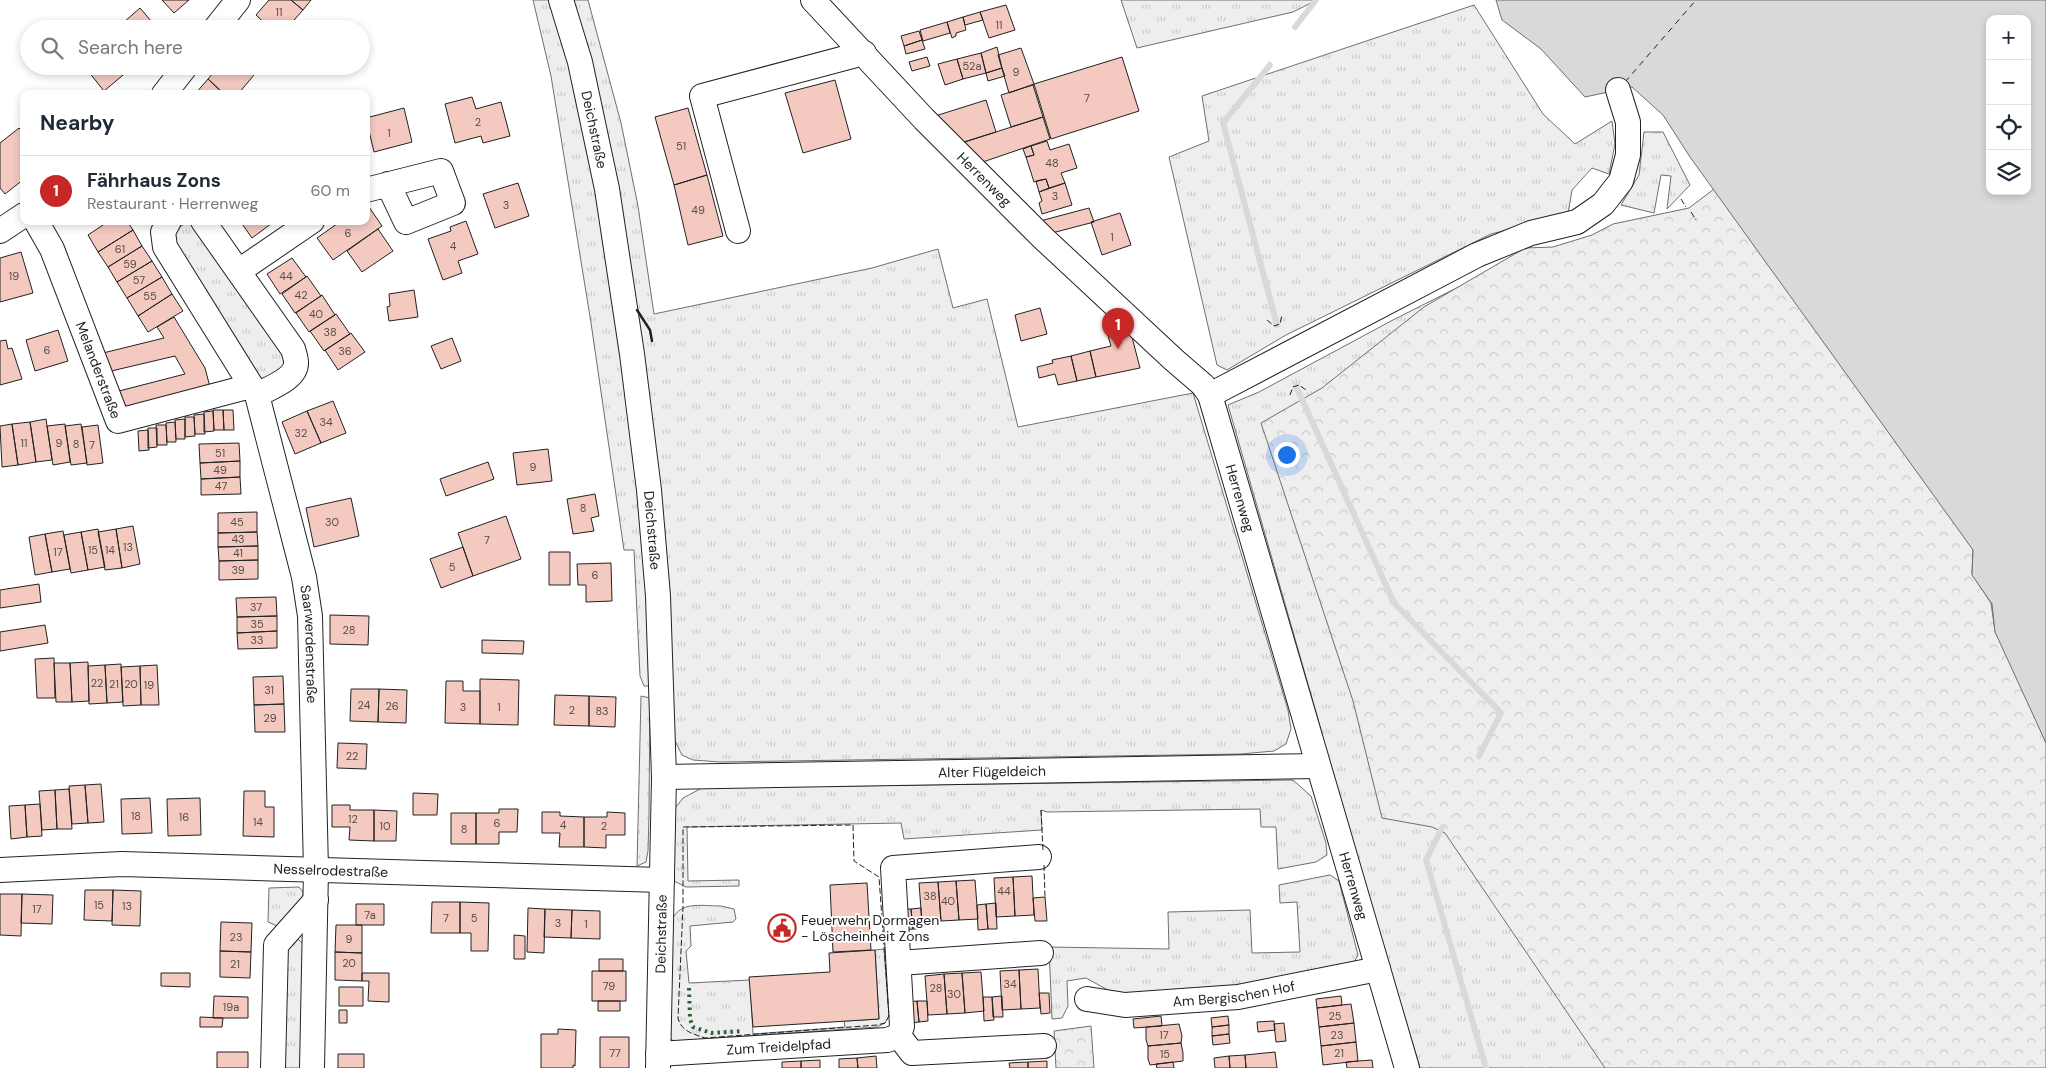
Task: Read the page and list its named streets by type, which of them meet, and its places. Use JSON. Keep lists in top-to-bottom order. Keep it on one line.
{"streets":{"street":["Deichstraße","Herrenweg","Melanderstraße","Saarwerdenstraße","Alter Flügeldeich","Nesselrodestraße","Am Bergischen Hof","Zum Treidelpfad"]},"crossings":[["Deichstraße","Alter Flügeldeich"],["Deichstraße","Nesselrodestraße"],["Deichstraße","Zum Treidelpfad"],["Herrenweg","Alter Flügeldeich"],["Herrenweg","Am Bergischen Hof"],["Melanderstraße","Saarwerdenstraße"],["Saarwerdenstraße","Nesselrodestraße"]],"places":{"public building":["Feuerwehr Dormagen - Löscheinheit Zons"]},"house_numbers":["11","11","52a","9","7","2","1","51","48","3","3","49","6","1","4","61","59","19","44","57","42","55","40","38","6","36","34","32","11","9","8","7","51","9","49","47","8","45","30","43","7","13","15","14","17","41","5","39","6","37","35","28","33","22","21","20","19","31","24","26","3","1","2","83","29","22","18","16","12","14","6","4","10","2","8","44","38","40","15","13","17","7a","7","5","3","1","23","9","20","21","34","79","28","30","19a","25","17","23","77","21","15"],"page":{"map_buttons":["+","−"],"search":"Search here","heading":"Nearby","list":[{"mark":"1","name":"Fährhaus Zons","note":"Restaurant · Herrenweg","value":"60 m"}],"pins":"1"}}
